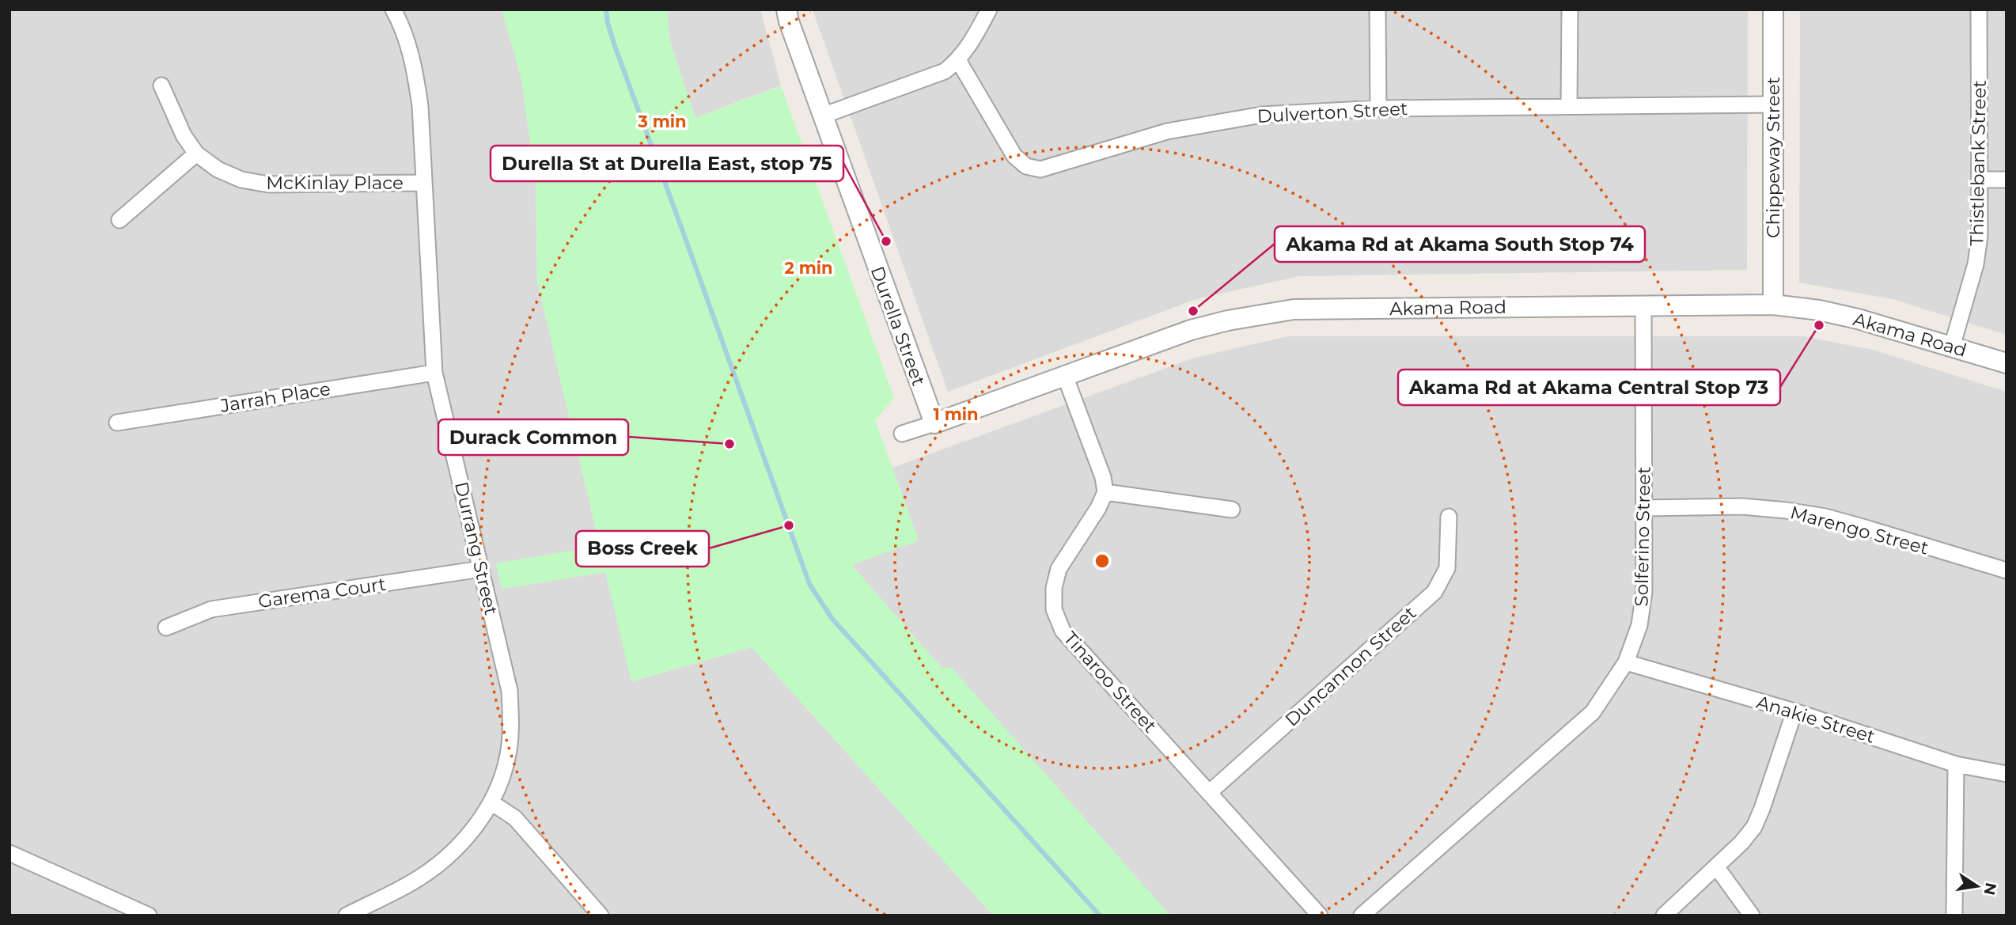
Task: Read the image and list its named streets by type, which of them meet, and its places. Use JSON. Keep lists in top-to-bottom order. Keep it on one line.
{"streets":{"street":["Dulverton Street","Chippeway Street","Thistlebank Street","McKinlay Place","Akama Road","Durella Street","Jarrah Place","Marengo Street","Solferino Street","Durrang Street","Garema Court","Duncannon Street","Tinaroo Street","Anakie Street"]},"crossings":[["Dulverton Street","Chippeway Street"],["Chippeway Street","Akama Road"],["Thistlebank Street","Akama Road"],["McKinlay Place","Durrang Street"],["Akama Road","Durella Street"],["Akama Road","Solferino Street"],["Jarrah Place","Durrang Street"],["Marengo Street","Solferino Street"],["Solferino Street","Anakie Street"],["Durrang Street","Garema Court"],["Duncannon Street","Tinaroo Street"]],"places":["Durella St at Durella East, stop 75","Akama Rd at Akama South Stop 74","Akama Rd at Akama Central Stop 73","Durack Common","Boss Creek"],"north":"right","rings":["3 min","2 min","1 min"]}
